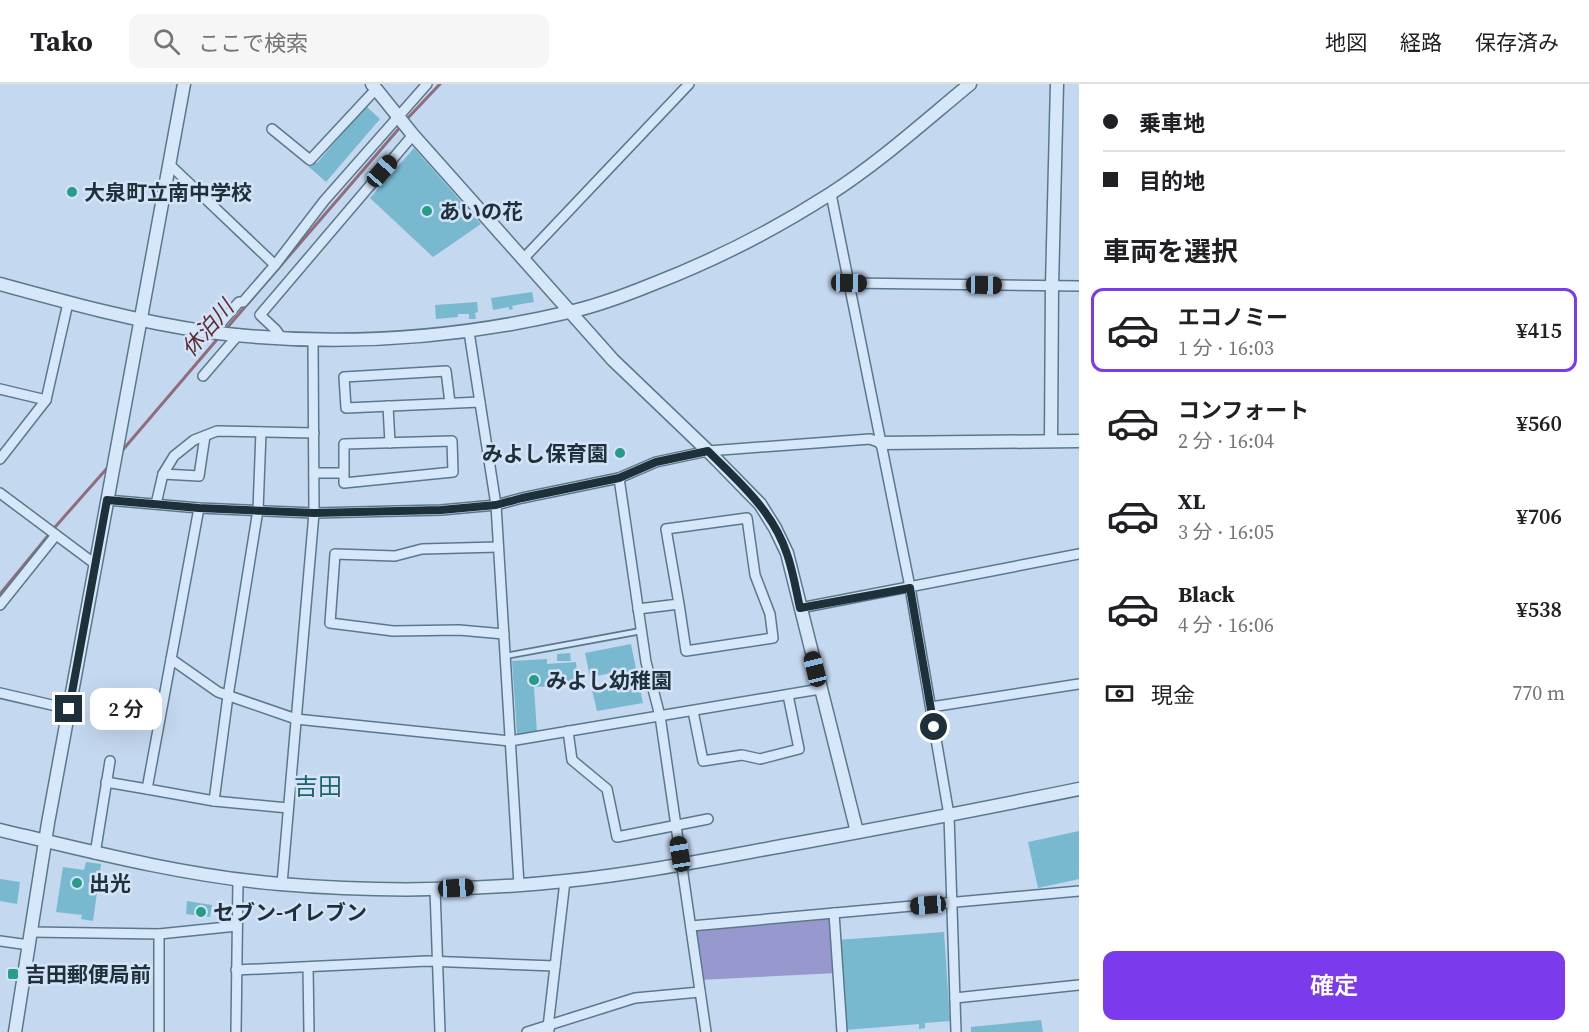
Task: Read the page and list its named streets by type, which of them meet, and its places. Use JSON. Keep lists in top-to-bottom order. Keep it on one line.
{"districts":["吉田"],"water":["休泊川"],"places":{"other":["大泉町立南中学校","あいの花","みよし保育園","みよし幼稚園","出光","セブン-イレブン"],"transit":["吉田郵便局前"]},"page":{"header":"Tako","search":"ここで検索","nav":["地図","経路","保存済み"],"banner":["乗車地","目的地"],"heading":"車両を選択","list":[{"name":"エコノミー","note":"1 分 · 16:03","value":"¥415"},{"name":"コンフォート","note":"2 分 · 16:04","value":"¥560"},{"name":"XL","note":"3 分 · 16:05","value":"¥706"},{"name":"Black","note":"4 分 · 16:06","value":"¥538"}],"pay":["現金","770 m"],"bubble":"2 分","buttons":"確定"}}
